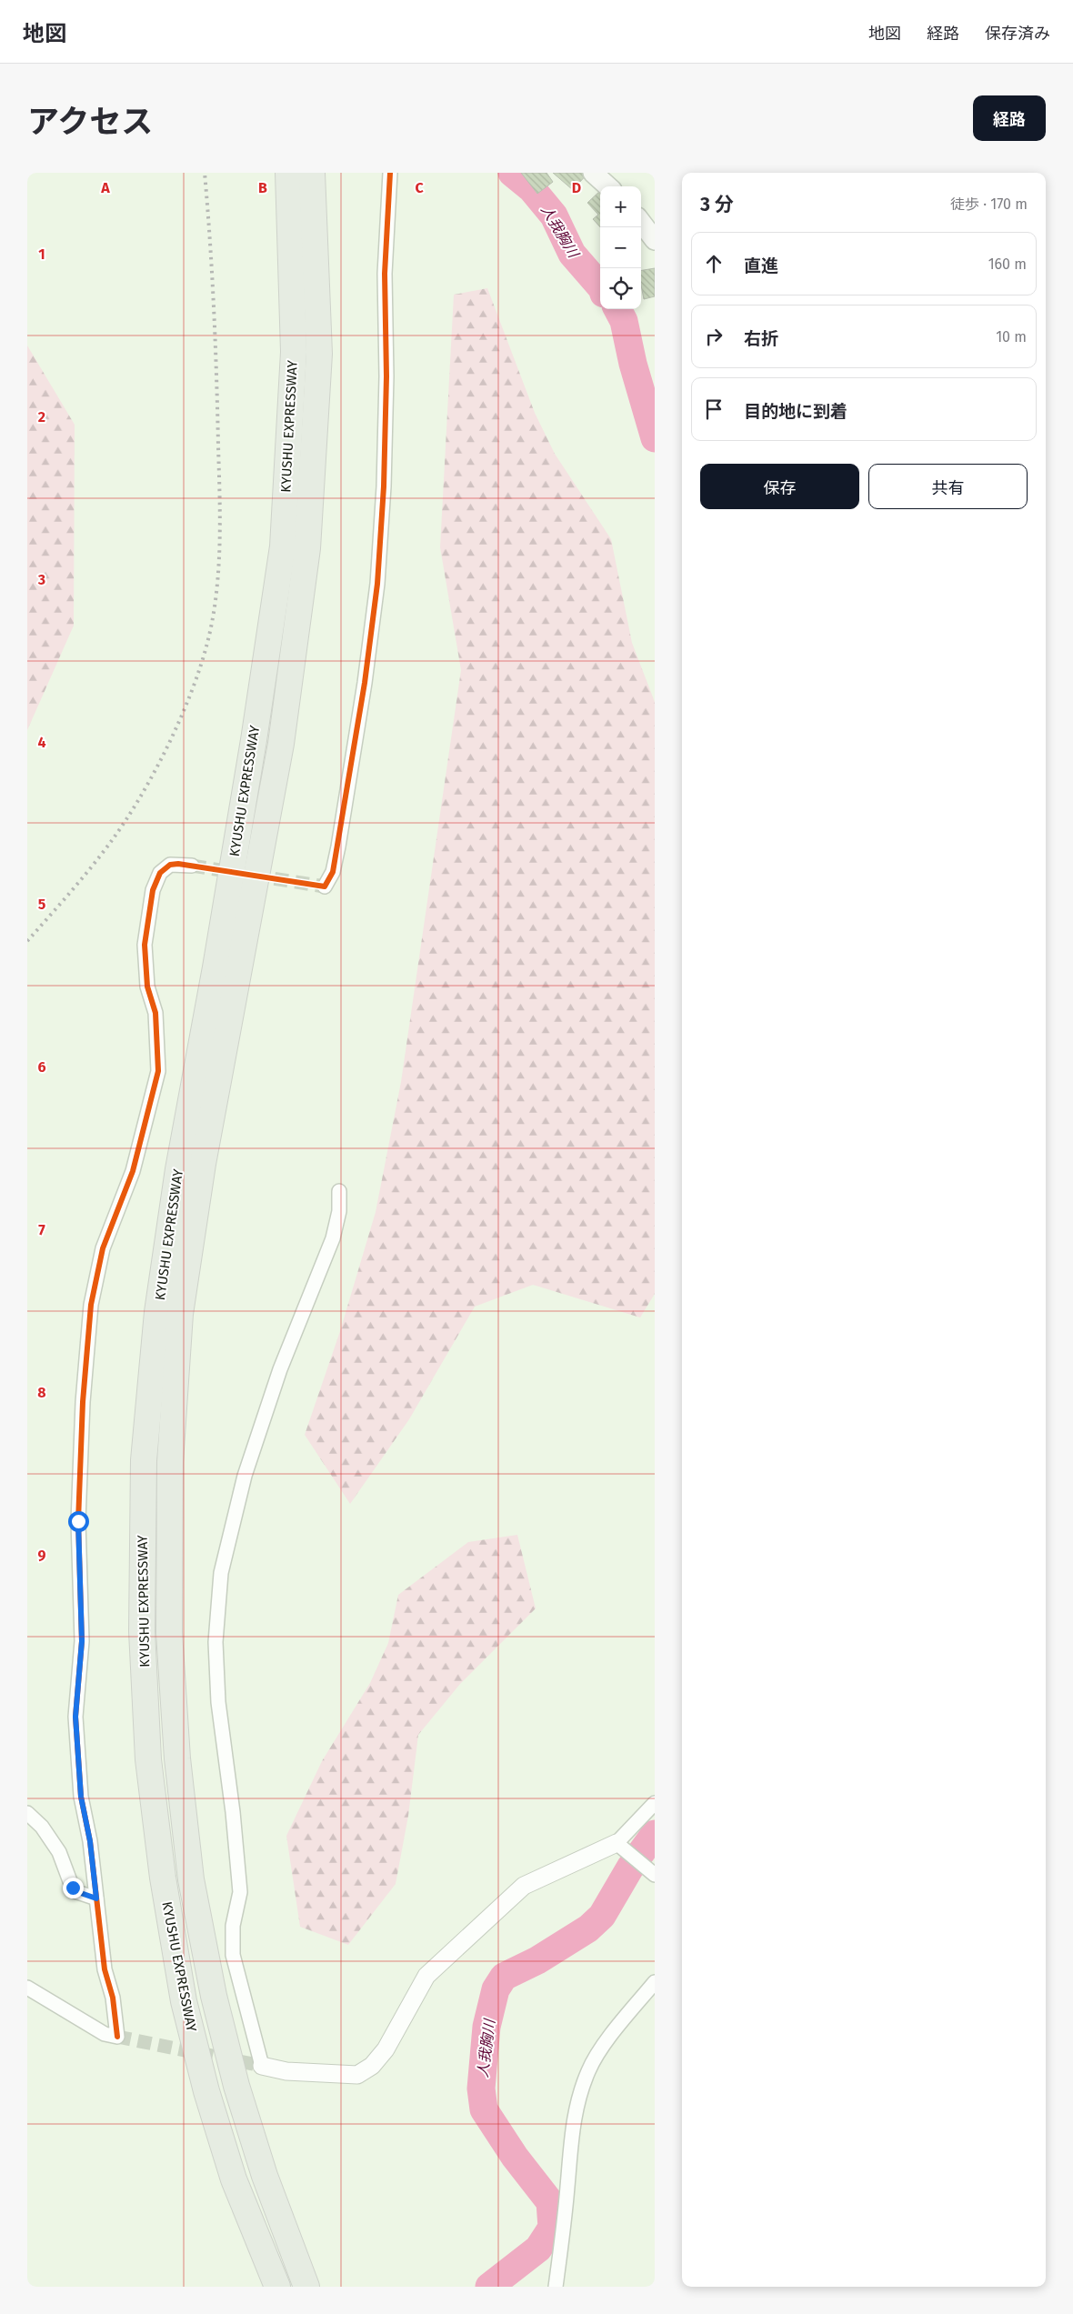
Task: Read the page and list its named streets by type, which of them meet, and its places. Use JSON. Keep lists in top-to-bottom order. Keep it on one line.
{"streets":{"highway":["KYUSHU EXPRESSWAY"]},"water":["人我胸川"],"page":{"header":"地図","nav":["地図","経路","保存済み"],"title":"アクセス","buttons":["経路",["保存","共有"]],"heading":["3 分","徒歩 · 170 m"],"map_buttons":["+","−"],"list":[["直進","160 m"],["右折","10 m"],"目的地に到着"]},"grid":{"columns":["A","B","C","D"],"rows":["1","2","3","4","5","6","7","8","9"]}}
